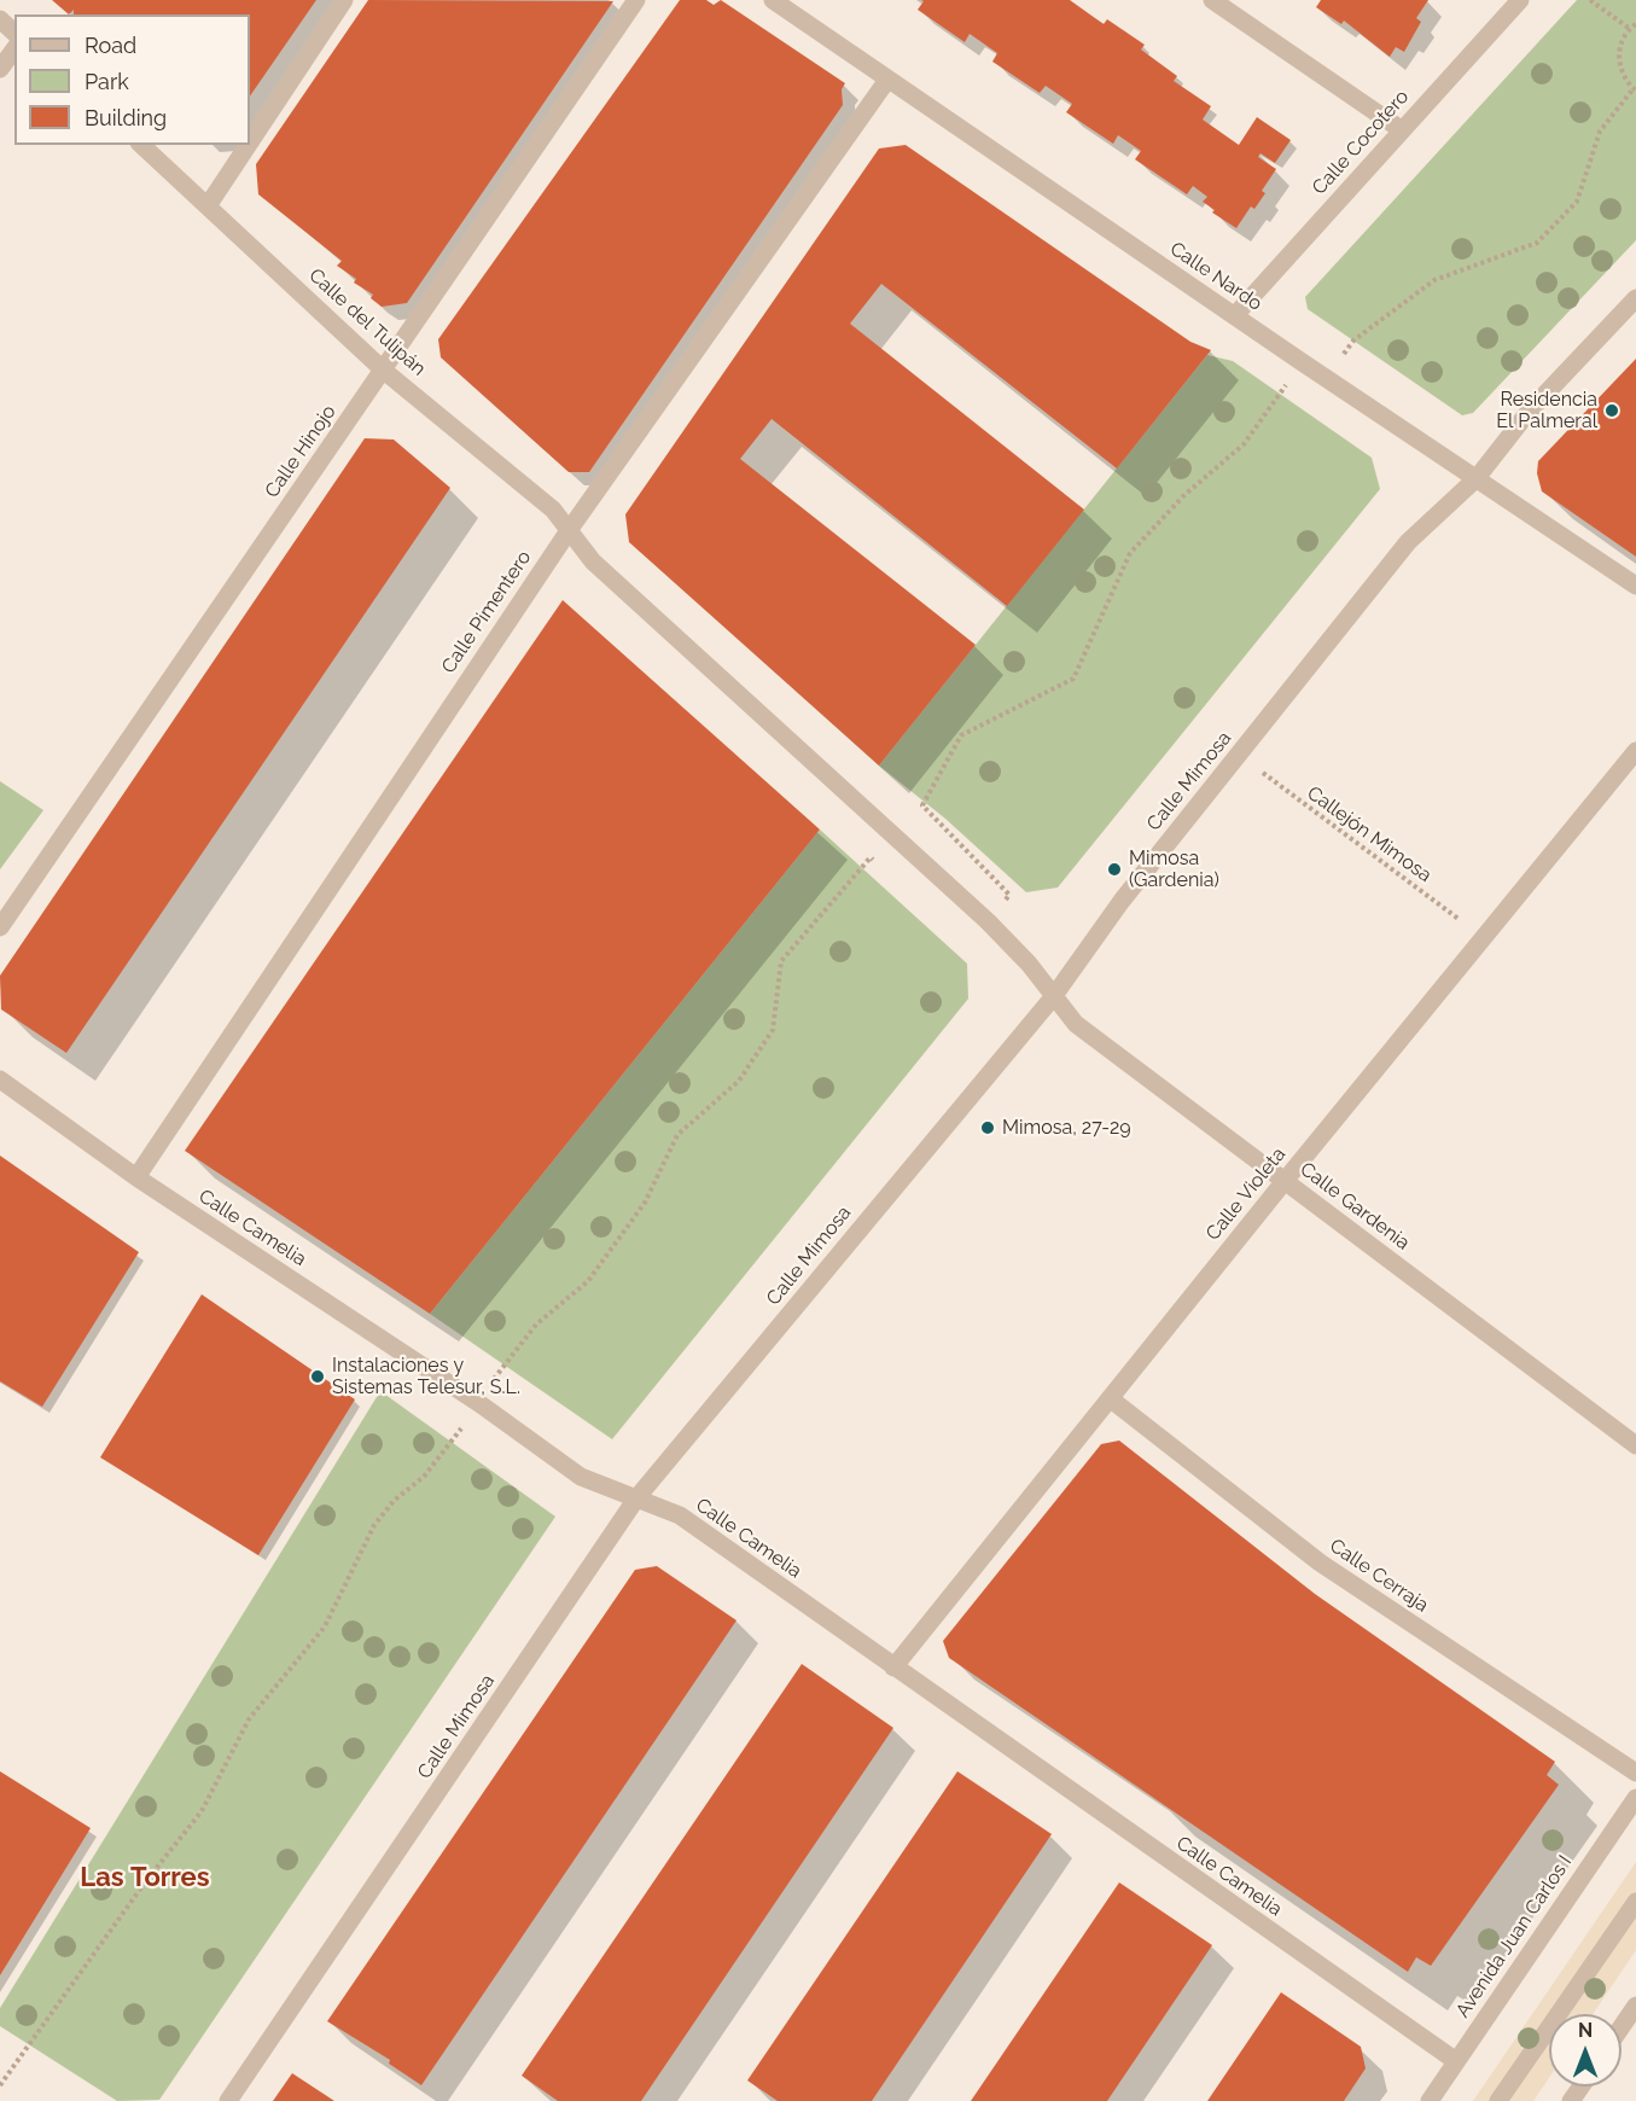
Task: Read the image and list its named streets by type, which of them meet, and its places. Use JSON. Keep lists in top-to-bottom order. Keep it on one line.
{"streets":{"street":["Calle Cocotero","Calle Nardo","Calle del Tulipán","Calle Hinojo","Calle Pimentero","Calle Mimosa","Calle Violeta","Calle Gardenia","Calle Camelia","Calle Cerraja","Avenida Juan Carlos I"],"path":["Callejón Mimosa"]},"crossings":[["Calle Cocotero","Calle Nardo"],["Calle Nardo","Calle Pimentero"],["Calle Nardo","Calle Mimosa"],["Calle del Tulipán","Calle Hinojo"],["Calle del Tulipán","Calle Pimentero"],["Calle del Tulipán","Calle Mimosa"],["Calle del Tulipán","Calle Gardenia"],["Calle Pimentero","Calle Camelia"],["Calle Mimosa","Callejón Mimosa"],["Calle Mimosa","Calle Gardenia"],["Calle Mimosa","Calle Camelia"],["Callejón Mimosa","Calle Violeta"],["Calle Violeta","Calle Gardenia"],["Calle Violeta","Calle Camelia"],["Calle Violeta","Calle Cerraja"],["Calle Camelia","Avenida Juan Carlos I"]],"districts":["Las Torres"],"places":["Residencia El Palmeral","Mimosa (Gardenia)","Mimosa, 27-29","Instalaciones y Sistemas Telesur, S.L."],"legend":["Road","Park","Building"],"north":"top"}
